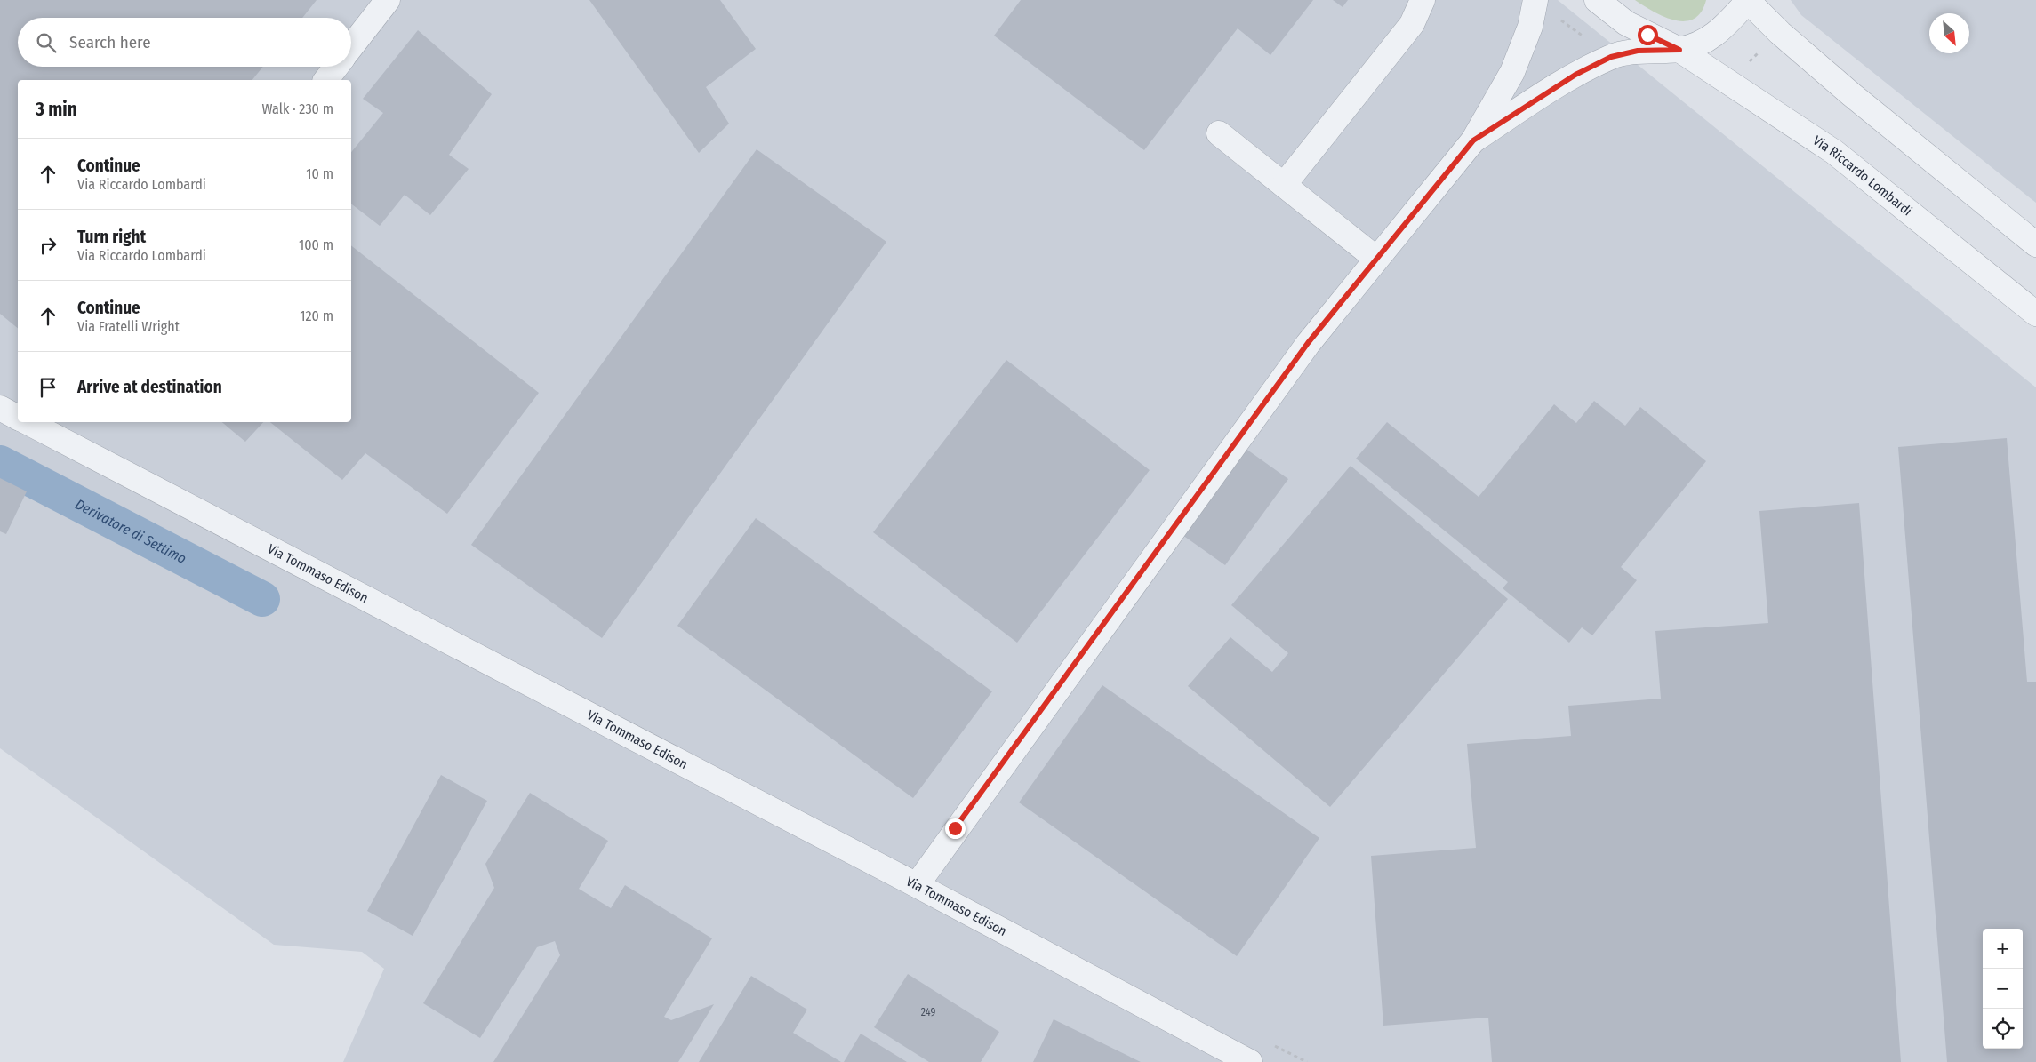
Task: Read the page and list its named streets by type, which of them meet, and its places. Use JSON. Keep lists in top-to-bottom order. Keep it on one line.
{"streets":{"street":["Via Riccardo Lombardi","Via Tommaso Edison"]},"water":["Derivatore di Settimo"],"house_numbers":["249"],"north":"bottom right","page":{"search":"Search here","heading":["3 min","Walk · 230 m"],"list":[["Continue","Via Riccardo Lombardi","10 m"],["Turn right","Via Riccardo Lombardi","100 m"],["Continue","Via Fratelli Wright","120 m"],"Arrive at destination"],"map_buttons":["+","−"]}}
